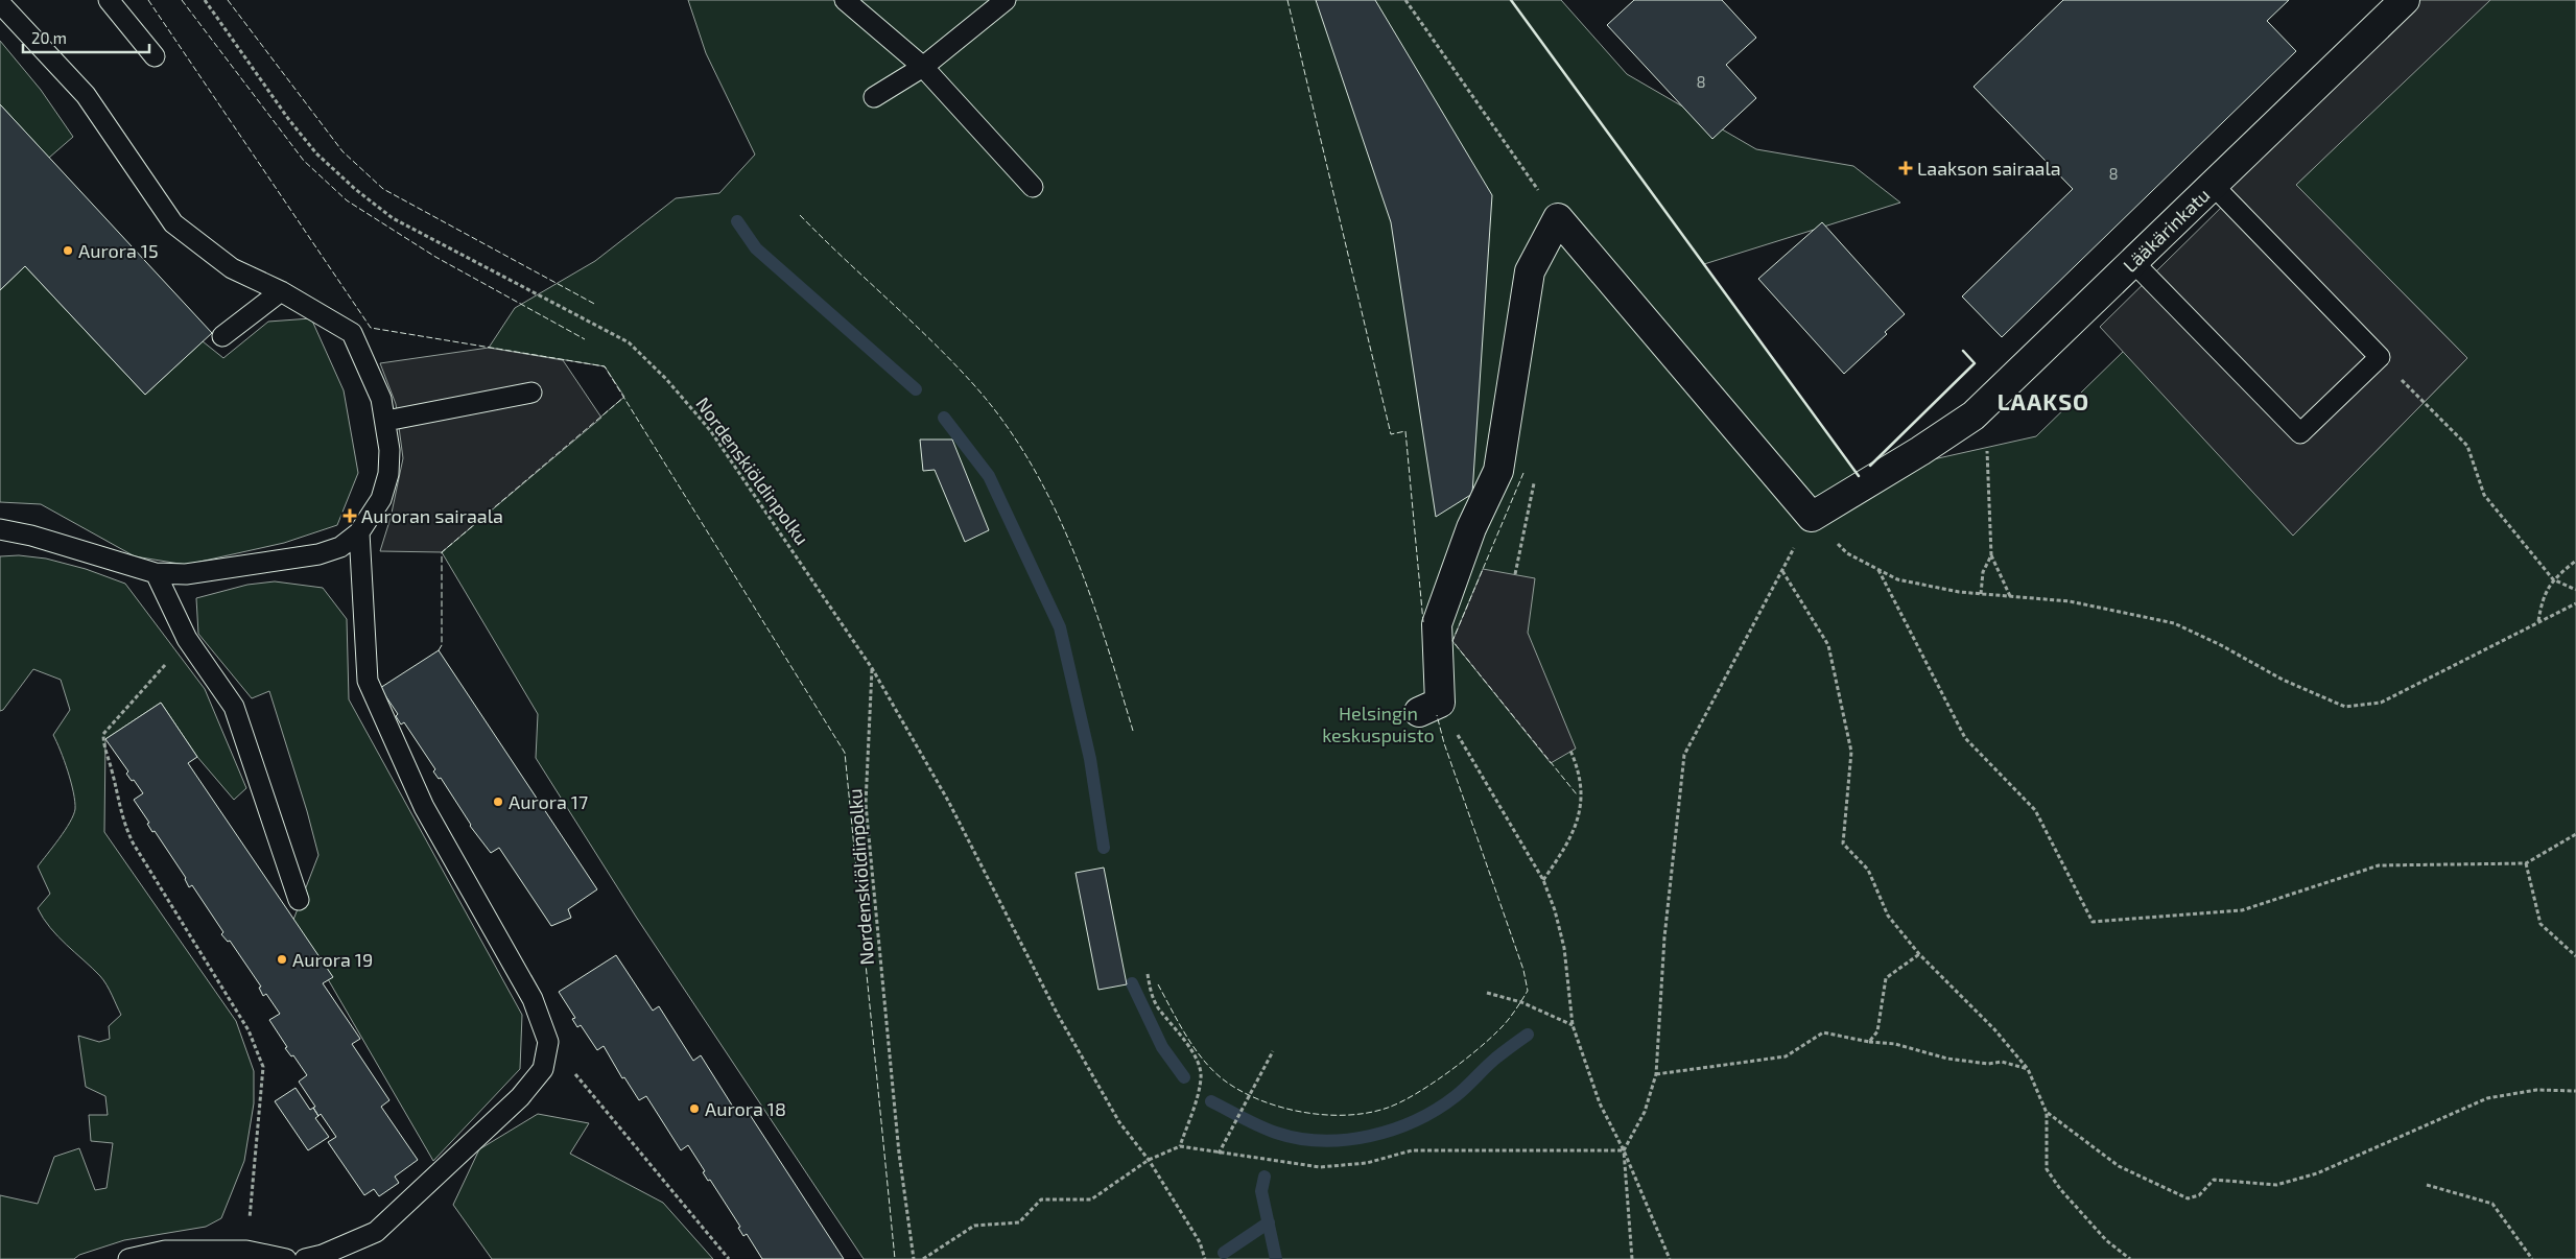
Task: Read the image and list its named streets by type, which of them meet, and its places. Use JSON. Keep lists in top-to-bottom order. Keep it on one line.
{"streets":{"street":["Lääkärinkatu"],"path":["Nordenskiöldinpolku"]},"districts":["LAAKSO"],"parks":["Helsingin keskuspuisto"],"places":{"health":["Laakson sairaala","Auroran sairaala"],"other":["Aurora 15","Aurora 17","Aurora 19","Aurora 18"]},"house_numbers":["8","8"],"scale_bar":"20 m"}
